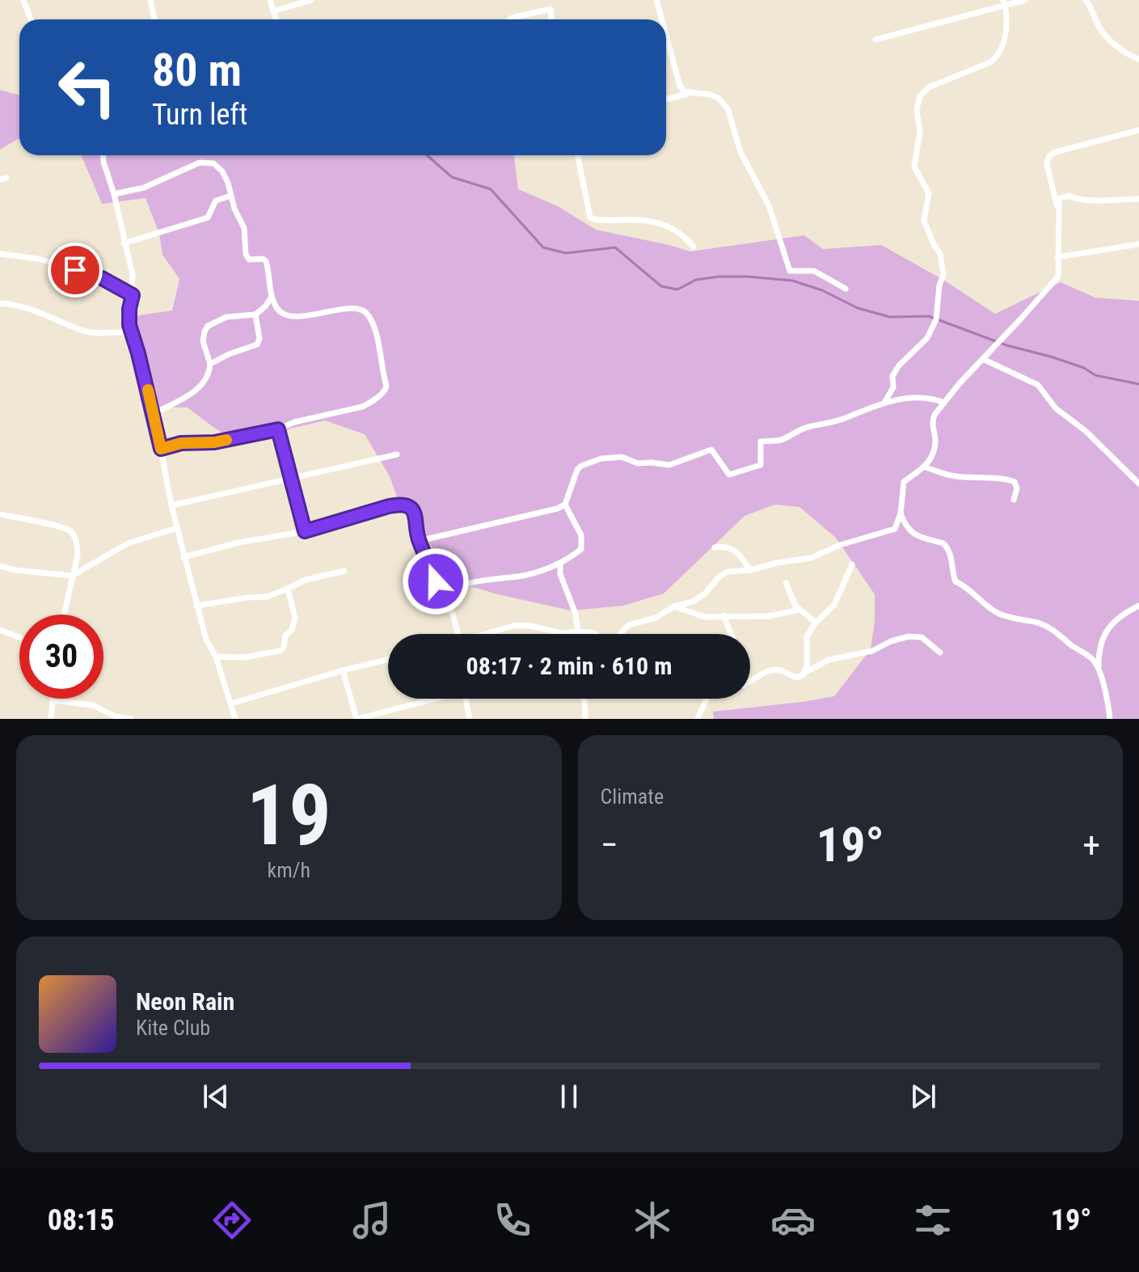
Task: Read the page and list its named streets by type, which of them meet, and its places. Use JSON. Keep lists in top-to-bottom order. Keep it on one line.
{"page":{"turn":["80 m","Turn left"],"limit":"30","trip":"08:17 · 2 min · 610 m","tile":[["19","km/h"],"Climate"],"heat":["−","19°","+"],"song":["Neon Rain","Kite Club"],"tabs":["08:15","19°"]}}
